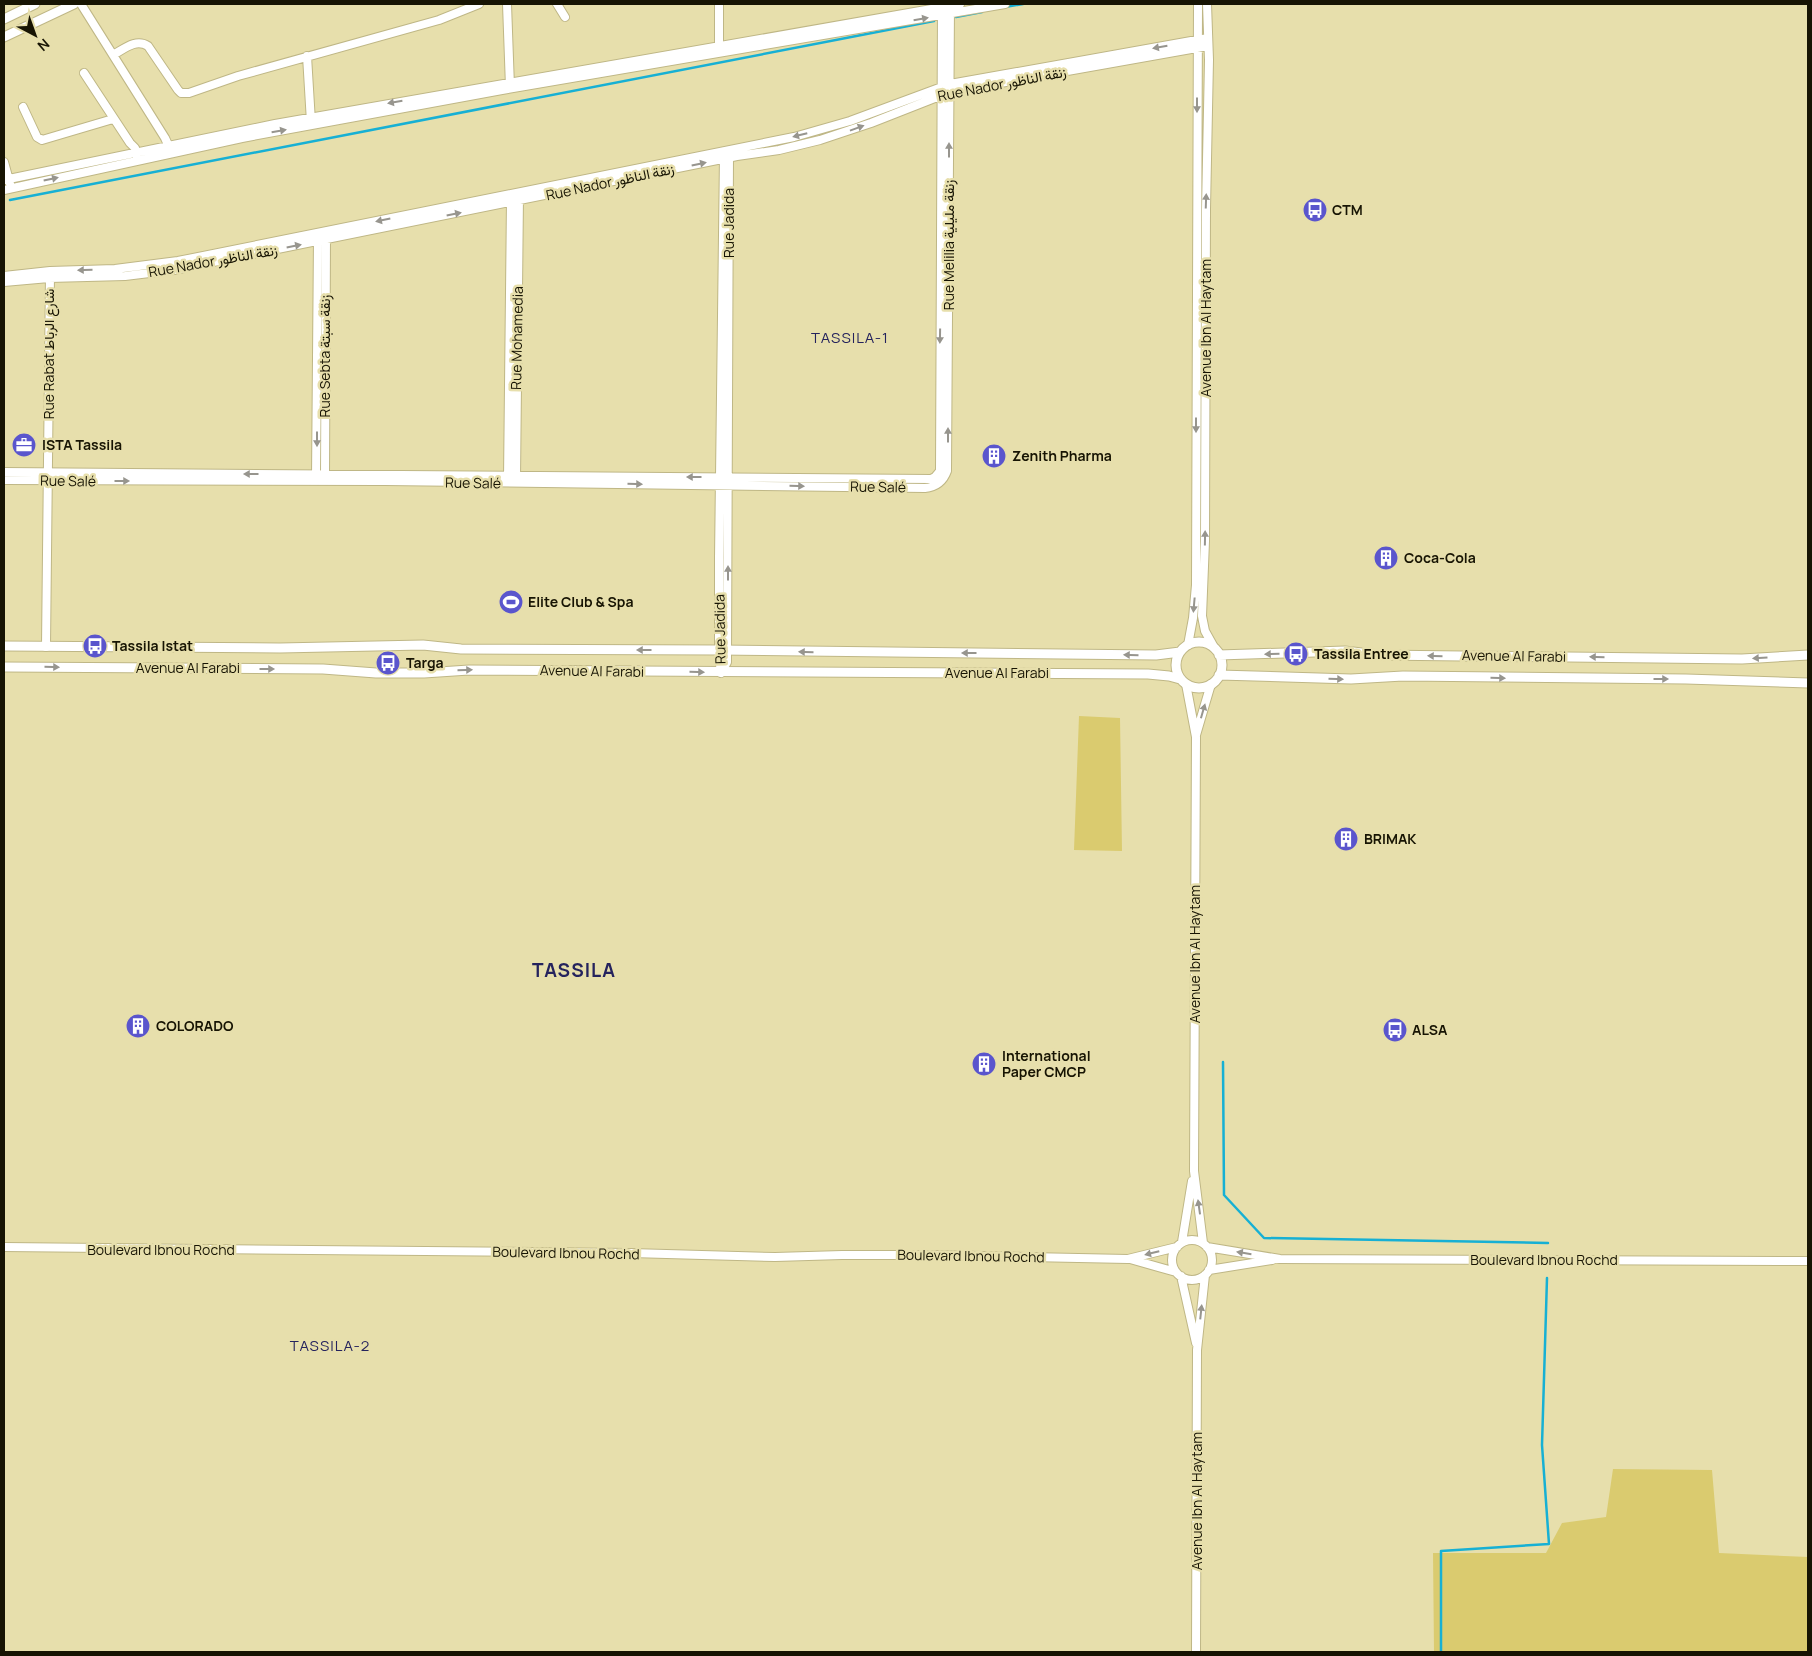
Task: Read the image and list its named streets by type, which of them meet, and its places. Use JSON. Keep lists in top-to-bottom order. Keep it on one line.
{"streets":{"street":["Rue Nador زنقة الناظور","Rue Jadida","Rue Melilia زنقة مليلية","Avenue Ibn Al Haytam","Rue Mohamedia","Rue Rabat شارع الرباط","Rue Sebta زنقة سبتة","Rue Salé","Avenue Al Farabi","Boulevard Ibnou Rochd"]},"crossings":[["Rue Nador زنقة الناظور","Rue Jadida"],["Rue Nador زنقة الناظور","Rue Melilia زنقة مليلية"],["Rue Nador زنقة الناظور","Avenue Ibn Al Haytam"],["Rue Nador زنقة الناظور","Rue Mohamedia"],["Rue Nador زنقة الناظور","Rue Rabat شارع الرباط"],["Rue Nador زنقة الناظور","Rue Sebta زنقة سبتة"],["Rue Jadida","Rue Salé"],["Rue Jadida","Avenue Al Farabi"],["Rue Melilia زنقة مليلية","Rue Salé"],["Avenue Ibn Al Haytam","Avenue Al Farabi"],["Avenue Ibn Al Haytam","Boulevard Ibnou Rochd"],["Rue Mohamedia","Rue Salé"],["Rue Rabat شارع الرباط","Rue Salé"],["Rue Rabat شارع الرباط","Avenue Al Farabi"],["Rue Sebta زنقة سبتة","Rue Salé"]],"districts":["TASSILA-1","TASSILA","TASSILA-2"],"places":{"bus stop":["CTM","Tassila Istat","Tassila Entree","Targa","ALSA"],"office":["ISTA Tassila"],"building":["Zenith Pharma","Coca-Cola","BRIMAK","COLORADO","International Paper CMCP"],"sports":["Elite Club & Spa"]},"north":"bottom right"}
